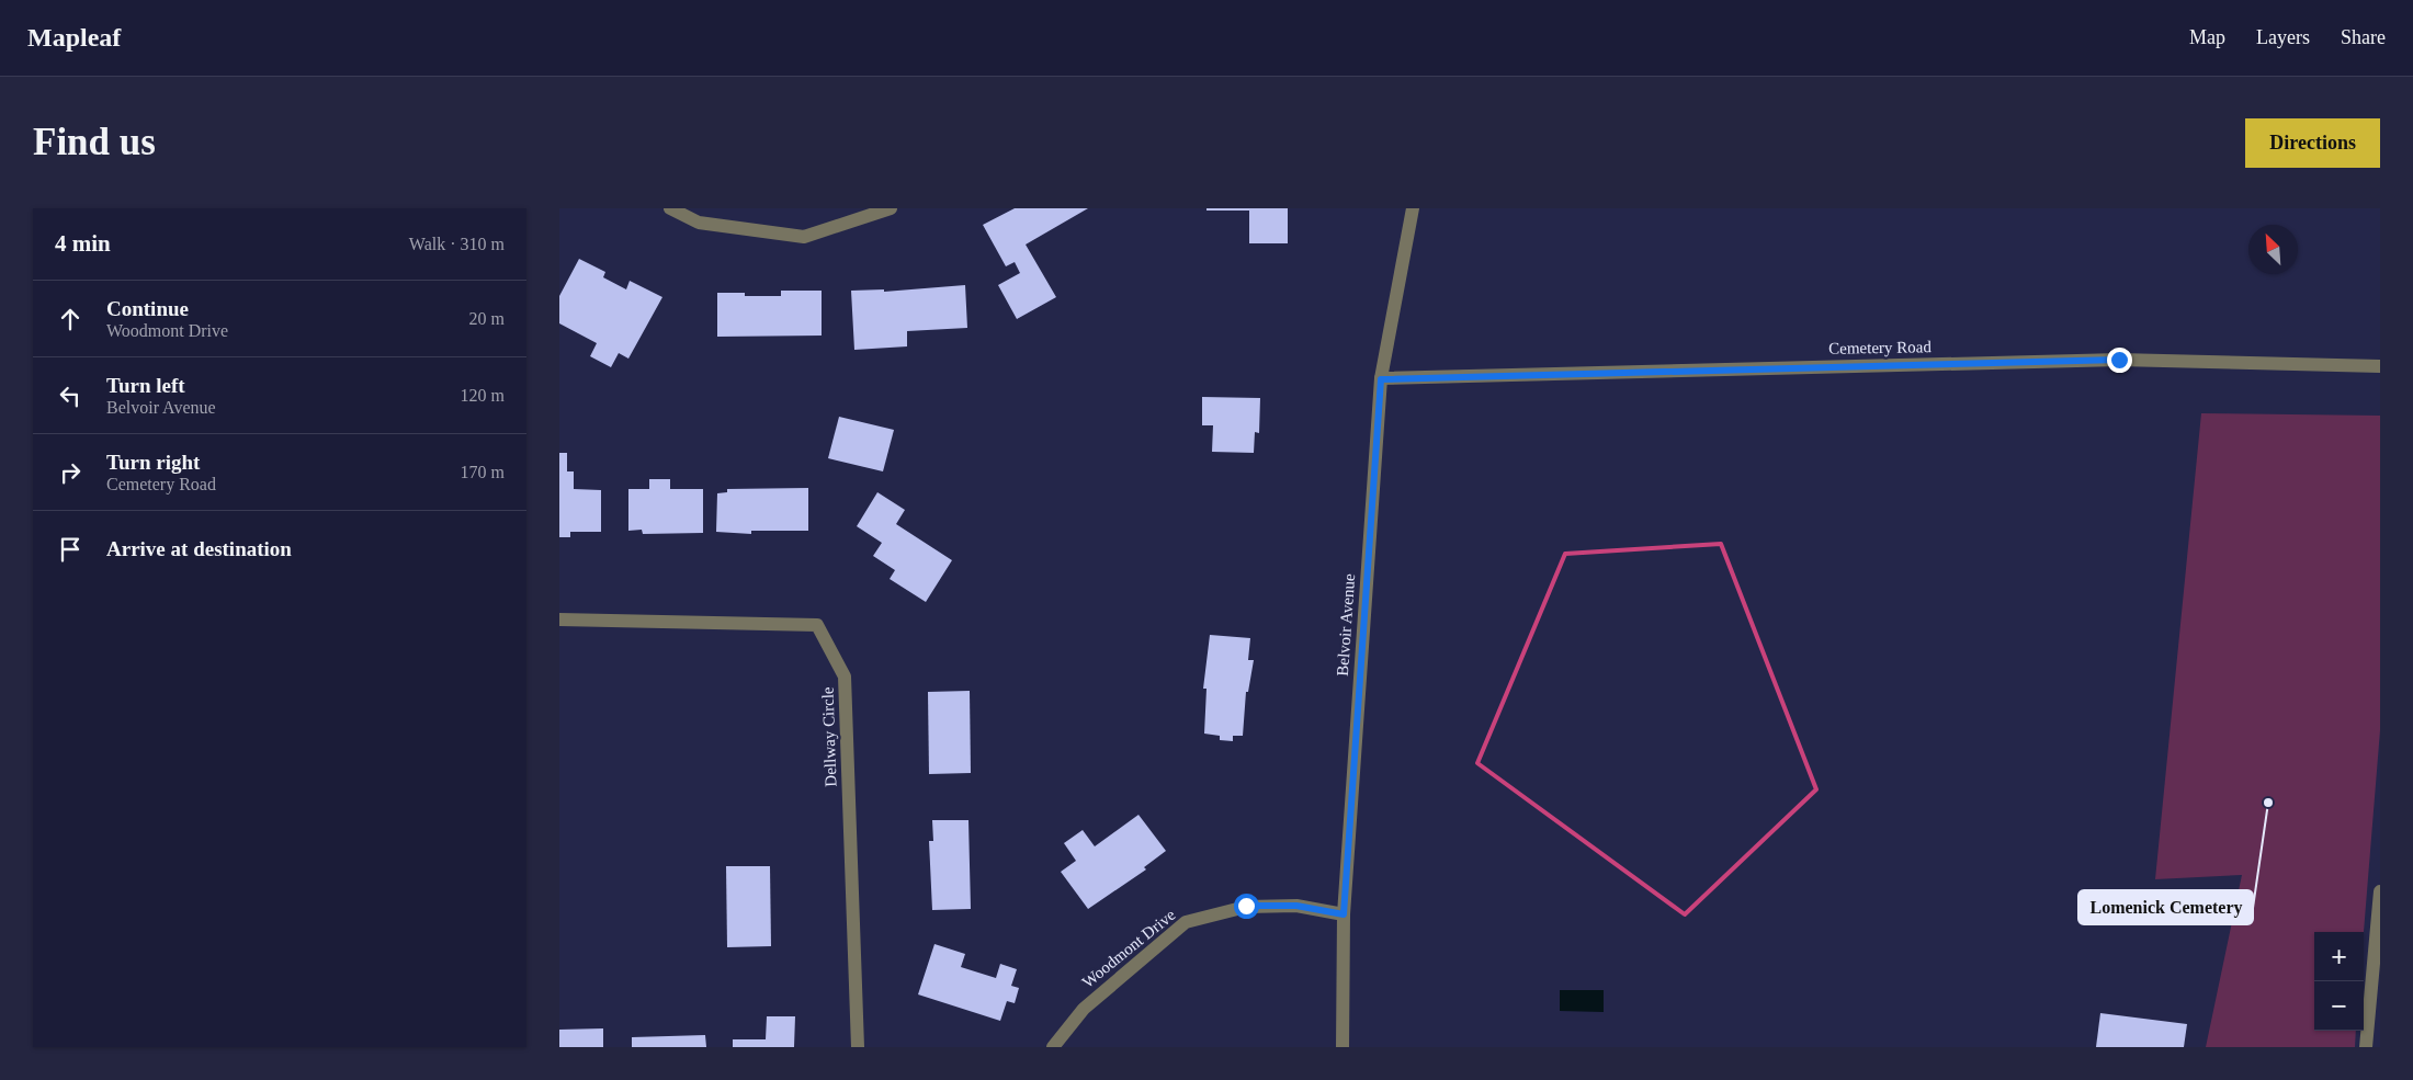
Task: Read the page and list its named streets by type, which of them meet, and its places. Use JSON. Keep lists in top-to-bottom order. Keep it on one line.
{"streets":{"street":["Cemetery Road","Belvoir Avenue","Dellway Circle","Woodmont Drive"]},"crossings":[["Cemetery Road","Belvoir Avenue"],["Belvoir Avenue","Woodmont Drive"]],"places":["Lomenick Cemetery"],"north":"top left","page":{"header":"Mapleaf","nav":["Map","Layers","Share"],"buttons":"Directions","title":"Find us","heading":["4 min","Walk · 310 m"],"list":[["Continue","Woodmont Drive","20 m"],["Turn left","Belvoir Avenue","120 m"],["Turn right","Cemetery Road","170 m"],"Arrive at destination"],"map_buttons":["+","−"]}}
